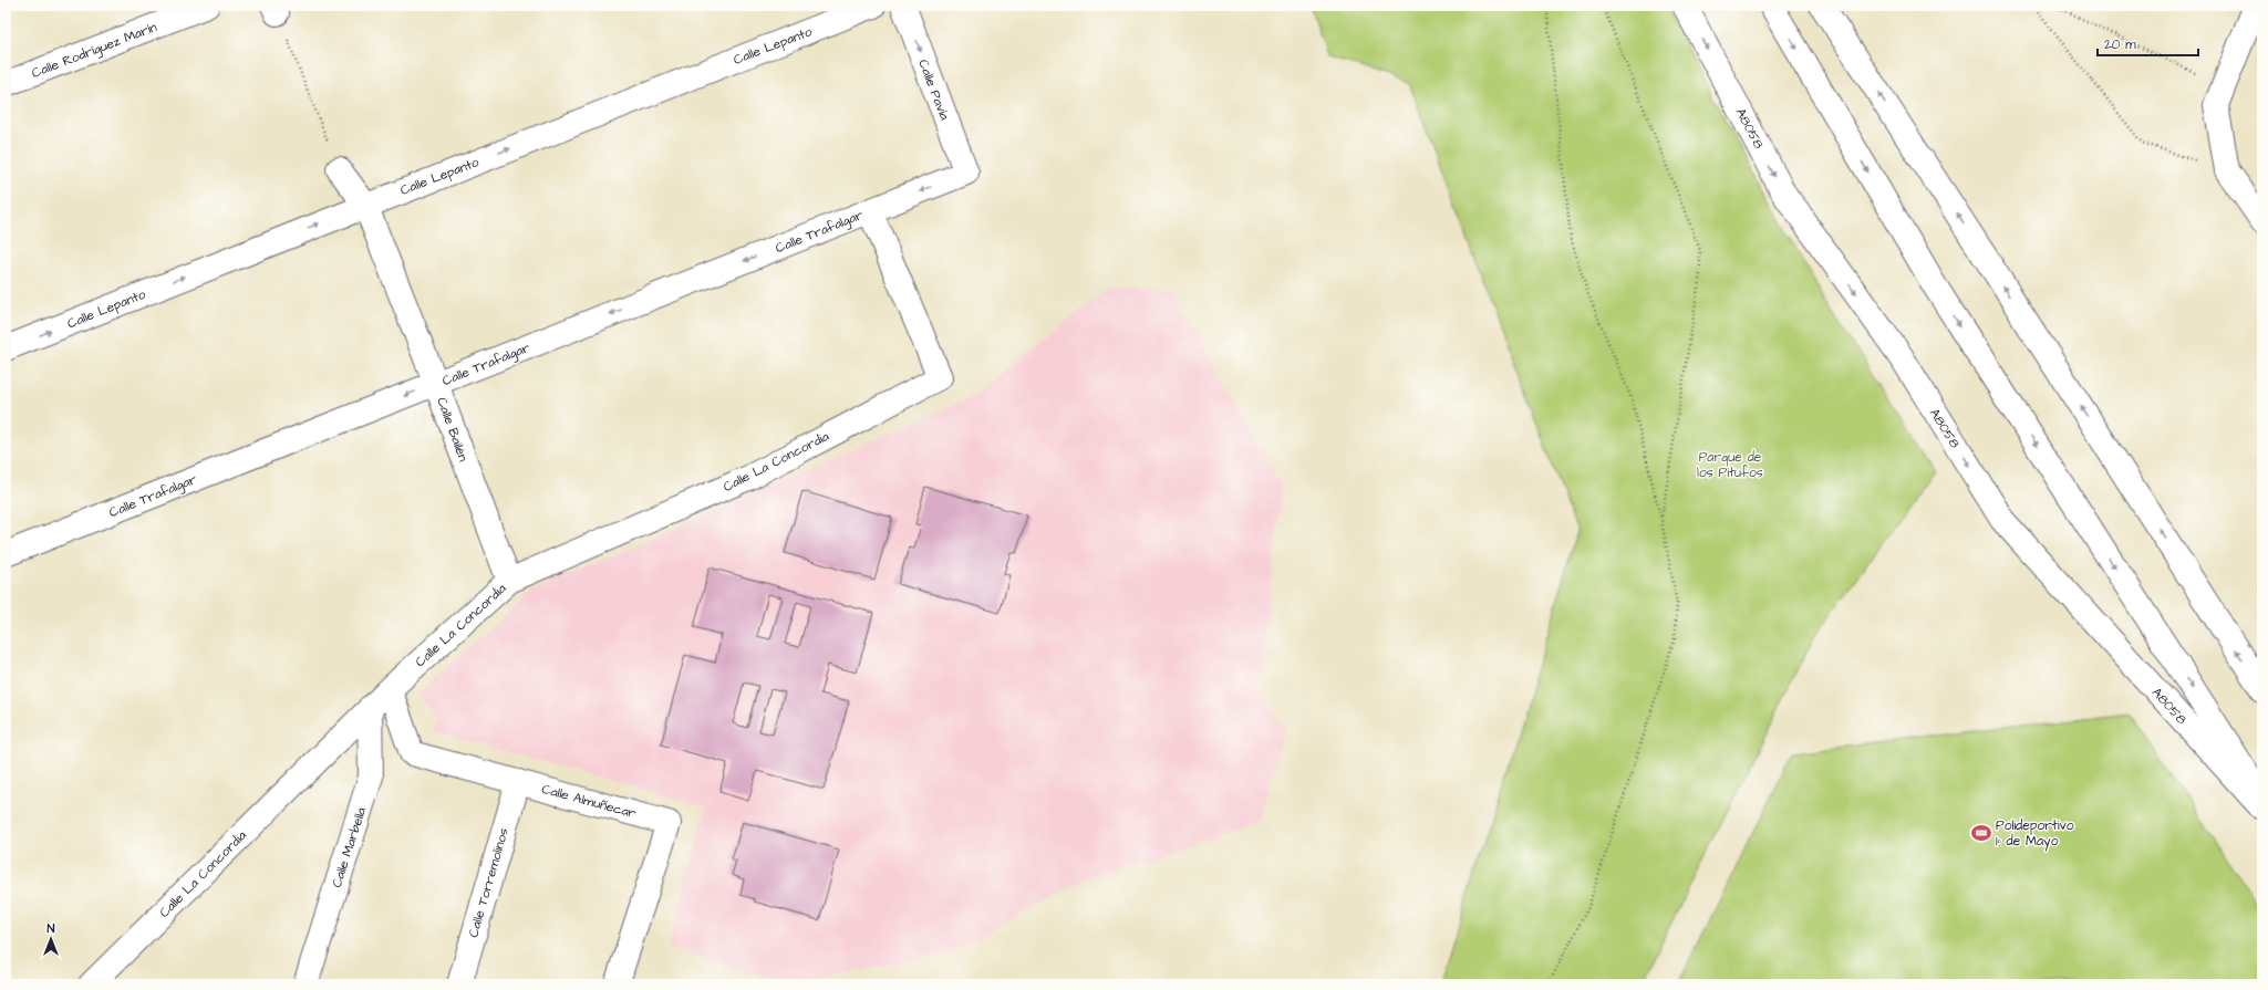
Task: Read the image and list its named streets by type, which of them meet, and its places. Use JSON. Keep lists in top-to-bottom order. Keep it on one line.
{"streets":{"main road":["Calle Lepanto","Calle Rodríguez Marín","Calle Pavía","A8058","Calle Trafalgar","Calle Bailén","Calle La Concordia","Calle Almuñecar","Calle Marbella","Calle Torremolinos"]},"crossings":[["Calle Lepanto","Calle Bailén"],["Calle Pavía","Calle Trafalgar"],["Calle Trafalgar","Calle Bailén"],["Calle Trafalgar","Calle La Concordia"],["Calle Bailén","Calle La Concordia"],["Calle La Concordia","Calle Almuñecar"],["Calle La Concordia","Calle Marbella"],["Calle Almuñecar","Calle Torremolinos"]],"one_way":["Calle Lepanto","Calle Pavía","Calle Trafalgar"],"parks":["Parque de los Pitufos"],"places":{"sports":["Polideportivo 1º de Mayo"]},"scale_bar":"20 m","north":"top"}
